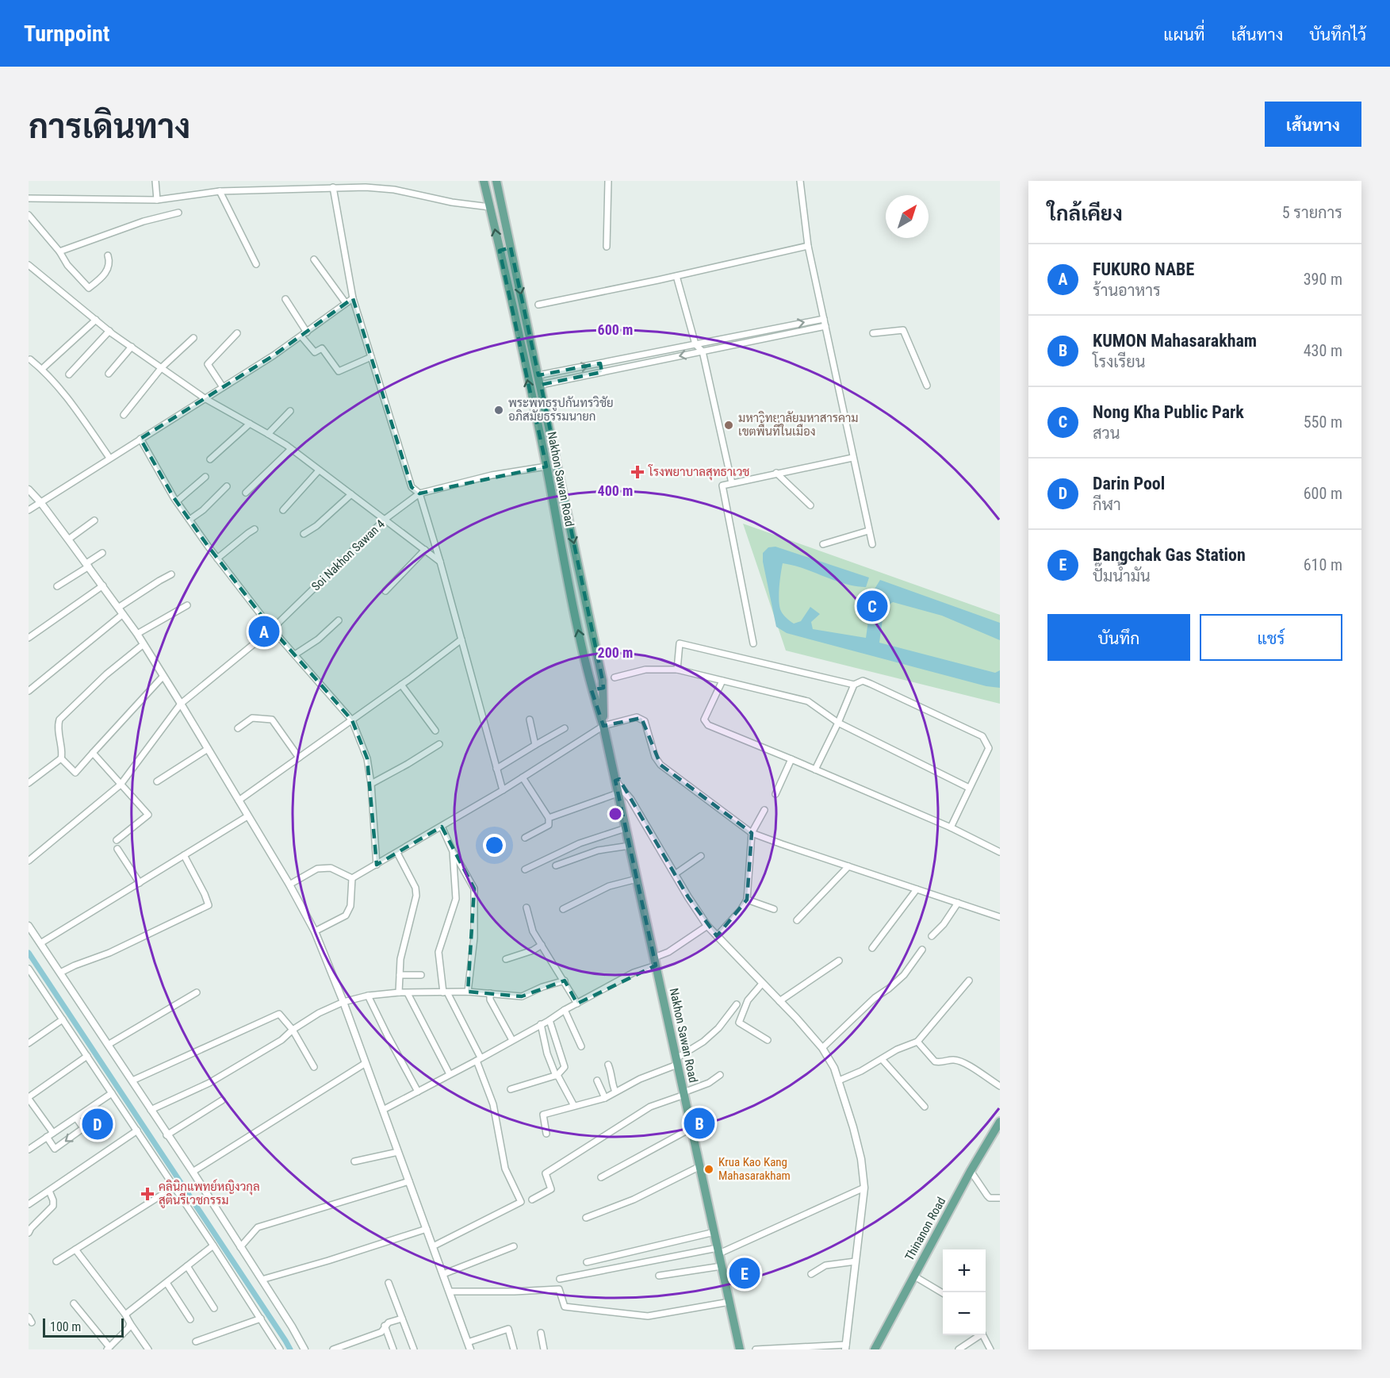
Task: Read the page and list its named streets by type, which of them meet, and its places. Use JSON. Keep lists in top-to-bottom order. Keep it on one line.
{"streets":{"main road":["Nakhon Sawan Road","Thinanon Road"],"street":["Soi Nakhon Sawan 4"]},"crossings":[["Nakhon Sawan Road","Soi Nakhon Sawan 4"]],"places":{"other":["พระพุทธรูปกันทรวิชัย อภิสมัยธรรมนายก","มหาวิทยาลัยมหาสารคาม เขตพื้นที่ในเมือง","Krua Kao Kang Mahasarakham"],"health":["โรงพยาบาลสุทธาเวช","คลินิกแพทย์หญิงวกุล สูตินรีเวชกรรม"]},"scale_bar":"100 m","north":"top right","page":{"header":"Turnpoint","nav":["แผนที่","เส้นทาง","บันทึกไว้"],"buttons":["เส้นทาง",["บันทึก","แชร์"]],"title":"การเดินทาง","heading":["ใกล้เคียง","5 รายการ"],"list":[{"mark":"A","name":"FUKURO NABE","note":"ร้านอาหาร","value":"390 m"},{"mark":"B","name":"KUMON Mahasarakham","note":"โรงเรียน","value":"430 m"},{"mark":"C","name":"Nong Kha Public Park","note":"สวน","value":"550 m"},{"mark":"D","name":"Darin Pool","note":"กีฬา","value":"600 m"},{"mark":"E","name":"Bangchak Gas Station","note":"ปั๊มน้ำมัน","value":"610 m"}],"pins":["C","A","B","D","E"],"map_buttons":["+","−"],"scale":"100 m"},"rings":["600 m","400 m","200 m"]}
